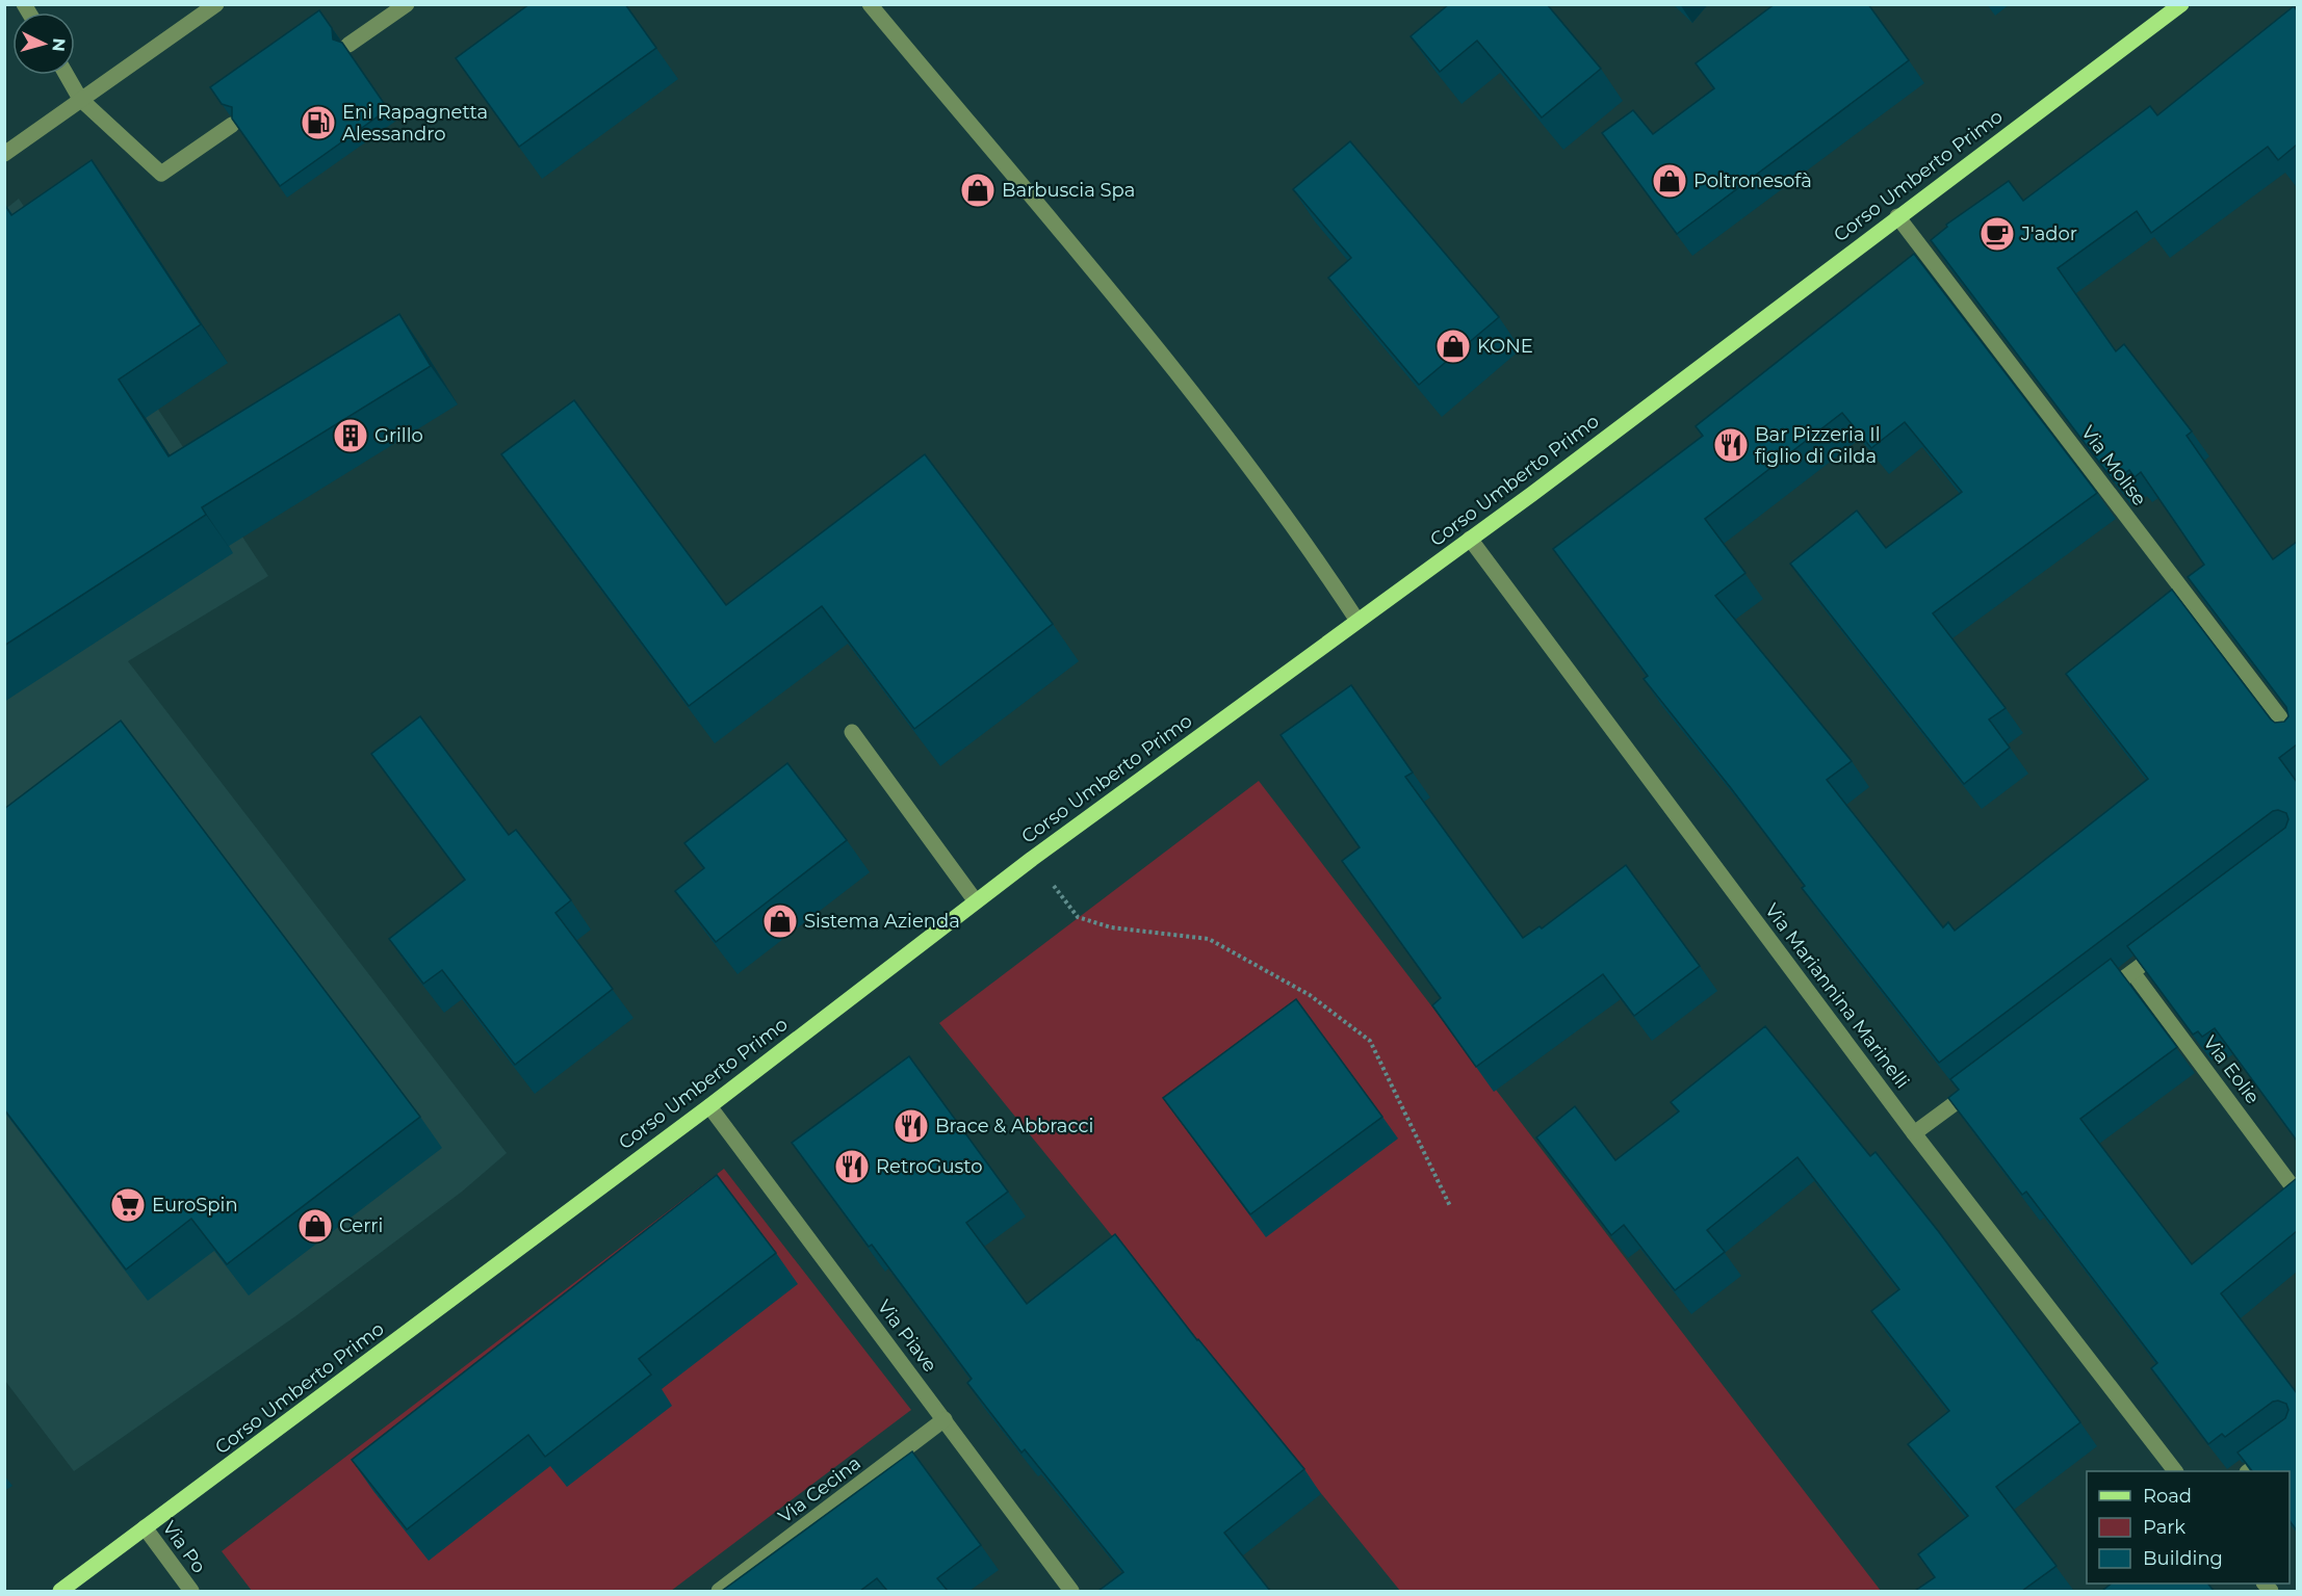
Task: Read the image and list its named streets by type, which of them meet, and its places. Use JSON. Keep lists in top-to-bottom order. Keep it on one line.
{"streets":{"main road":["Corso Umberto Primo"],"street":["Via Molise","Via Mariannina Marinelli","Via Eolie","Via Piave","Via Cecina","Via Po"]},"crossings":[["Corso Umberto Primo","Via Molise"],["Corso Umberto Primo","Via Mariannina Marinelli"],["Corso Umberto Primo","Via Piave"],["Corso Umberto Primo","Via Po"],["Via Piave","Via Cecina"]],"places":{"fuel station":["Eni Rapagnetta Alessandro"],"shop":["Poltronesofà","Barbuscia Spa","KONE","Sistema Azienda","Cerri"],"cafe":["J'ador"],"building":["Grillo"],"restaurant":["Bar Pizzeria Il figlio di Gilda","Brace & Abbracci","RetroGusto"],"supermarket":["EuroSpin"]},"legend":["Road","Park","Building"],"north":"right"}
